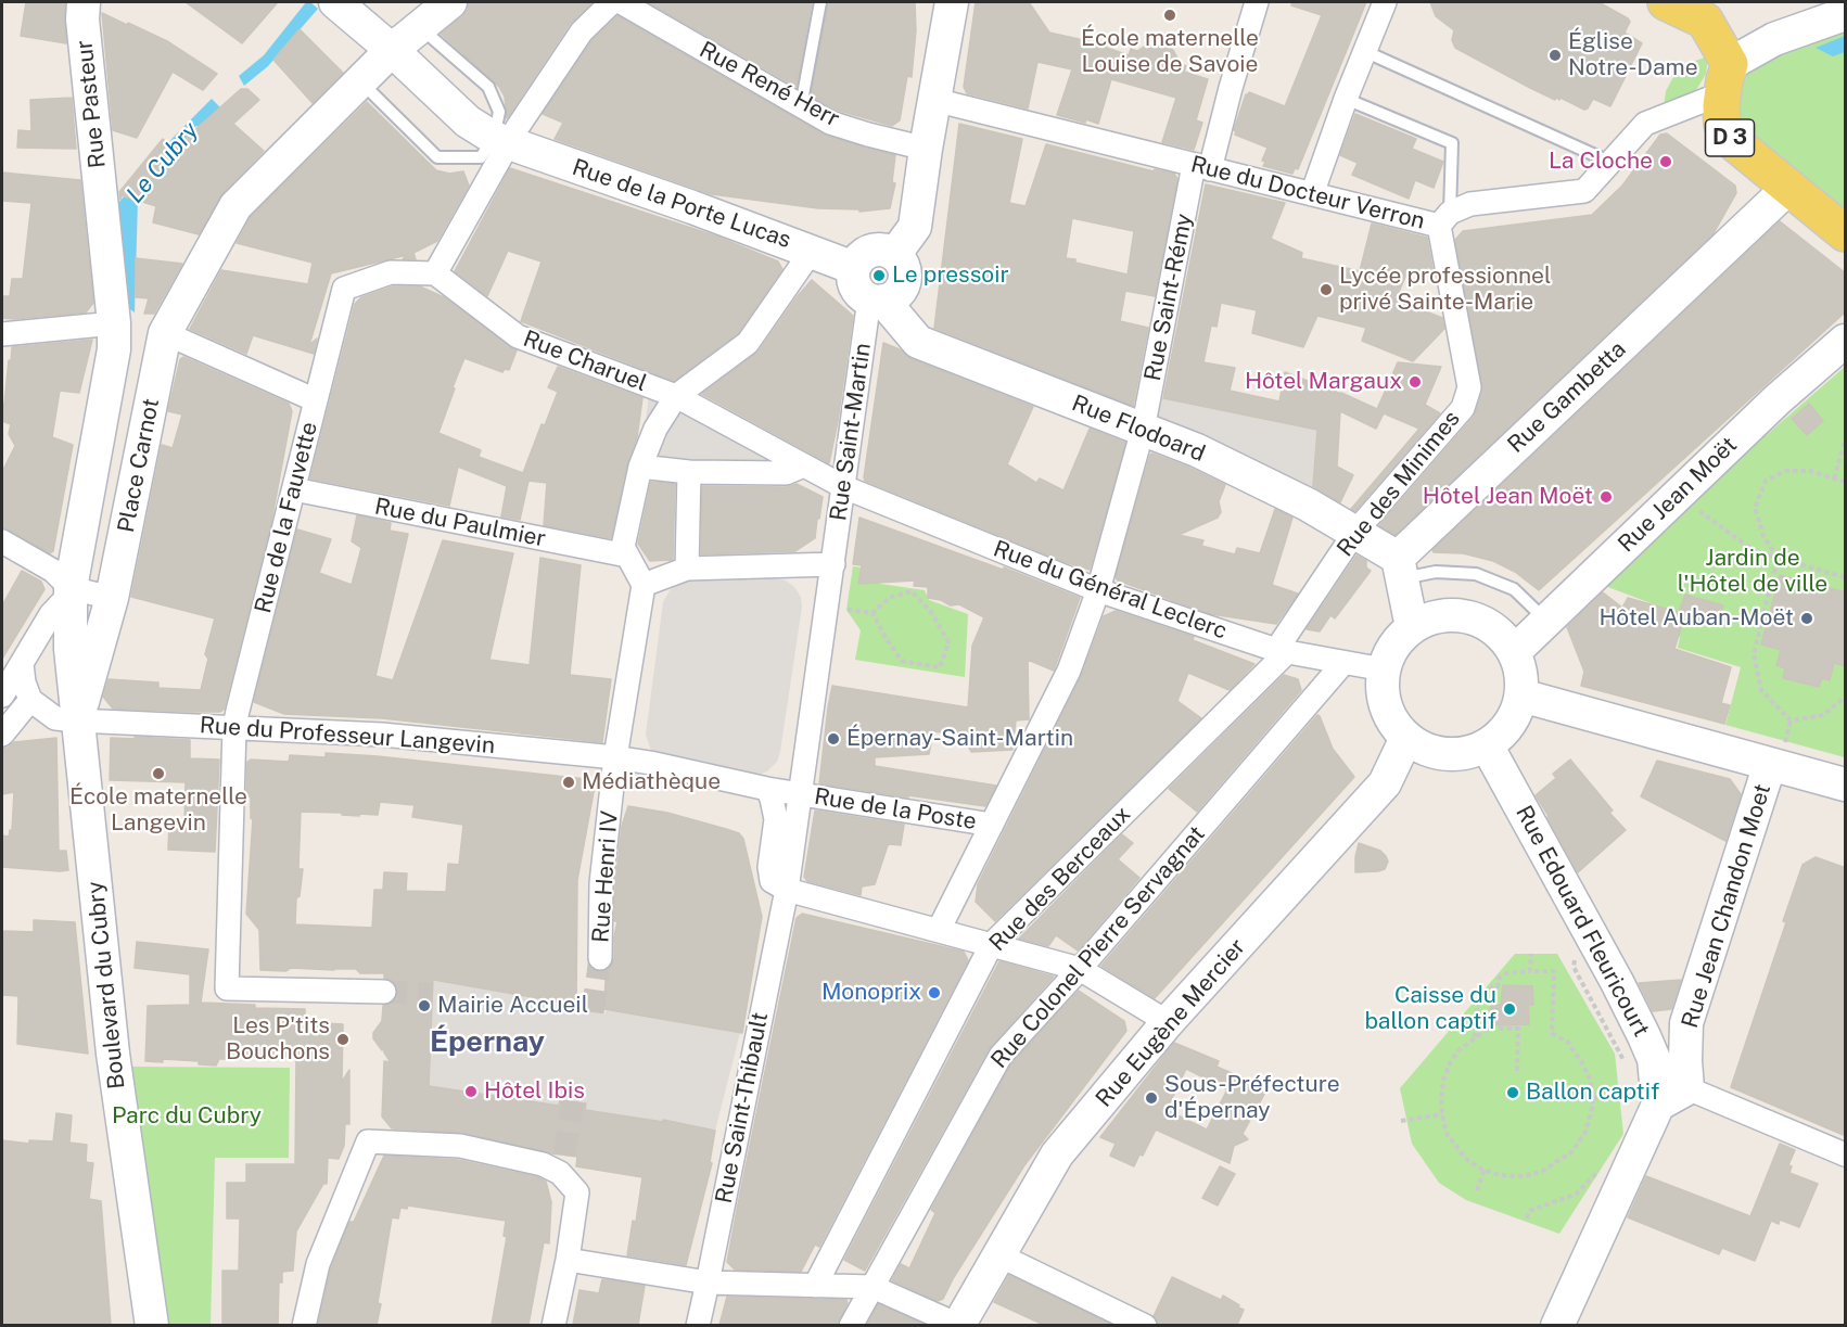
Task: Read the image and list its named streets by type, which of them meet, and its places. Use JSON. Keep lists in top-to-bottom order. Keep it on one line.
{"streets":{"main road":["Rue Pasteur","D 3","Rue de la Porte Lucas","Rue Gambetta","Rue Flodoard","Place Carnot","Rue Jean Moët","Rue Jean Chandon Moet","Rue Edouard Fleuricourt","Boulevard du Cubry","Rue Eugène Mercier"],"street":["Rue René Herr","Rue du Docteur Verron","Rue Saint-Rémy","Rue Charuel","Rue Saint-Martin","Rue des Minimes","Rue de la Fauvette","Rue du Paulmier","Rue du Général Leclerc","Rue du Professeur Langevin","Rue de la Poste","Rue Henri IV","Rue des Berceaux","Rue Colonel Pierre Servagnat","Rue Saint-Thibault"]},"crossings":[["Rue Pasteur","Place Carnot"],["D 3","Rue du Docteur Verron"],["D 3","Rue Gambetta"],["Rue du Docteur Verron","Rue Saint-Rémy"],["Rue du Docteur Verron","Rue des Minimes"],["Rue de la Porte Lucas","Rue Flodoard"],["Rue de la Porte Lucas","Rue Saint-Martin"],["Rue de la Porte Lucas","Place Carnot"],["Rue Saint-Rémy","Rue Flodoard"],["Rue Saint-Rémy","Rue du Général Leclerc"],["Rue Saint-Rémy","Rue de la Poste"],["Rue Charuel","Rue de la Fauvette"],["Rue Charuel","Rue du Général Leclerc"],["Rue Gambetta","Rue Flodoard"],["Rue Flodoard","Rue Saint-Martin"],["Rue Flodoard","Rue des Minimes"],["Rue Saint-Martin","Rue du Général Leclerc"],["Rue Saint-Martin","Rue Saint-Thibault"],["Place Carnot","Rue du Professeur Langevin"],["Place Carnot","Boulevard du Cubry"],["Rue des Minimes","Rue du Général Leclerc"],["Rue des Minimes","Rue des Berceaux"],["Rue Jean Moët","Rue du Général Leclerc"],["Rue Jean Moët","Rue Edouard Fleuricourt"],["Rue Jean Moët","Rue Eugène Mercier"],["Rue de la Fauvette","Rue du Paulmier"],["Rue de la Fauvette","Rue du Professeur Langevin"],["Rue du Général Leclerc","Rue des Berceaux"],["Rue du Général Leclerc","Rue Edouard Fleuricourt"],["Rue du Général Leclerc","Rue Colonel Pierre Servagnat"],["Rue du Général Leclerc","Rue Eugène Mercier"],["Rue du Professeur Langevin","Rue de la Poste"],["Rue du Professeur Langevin","Rue Henri IV"],["Rue du Professeur Langevin","Boulevard du Cubry"],["Rue de la Poste","Rue Saint-Thibault"],["Rue Edouard Fleuricourt","Rue Eugène Mercier"]],"districts":["Épernay"],"water":["Le Cubry"],"parks":["Jardin de l'Hôtel de ville","Parc du Cubry"],"places":["École maternelle Louise de Savoie","Église Notre-Dame","La Cloche","Le pressoir","Lycée professionnel privé Sainte-Marie","Hôtel Margaux","Hôtel Jean Moët","Hôtel Auban-Moët","Épernay-Saint-Martin","École maternelle Langevin","Médiathèque","Monoprix","Mairie Accueil","Caisse du ballon captif","Les P'tits Bouchons","Hôtel Ibis","Ballon captif","Sous-Préfecture d'Épernay"]}
